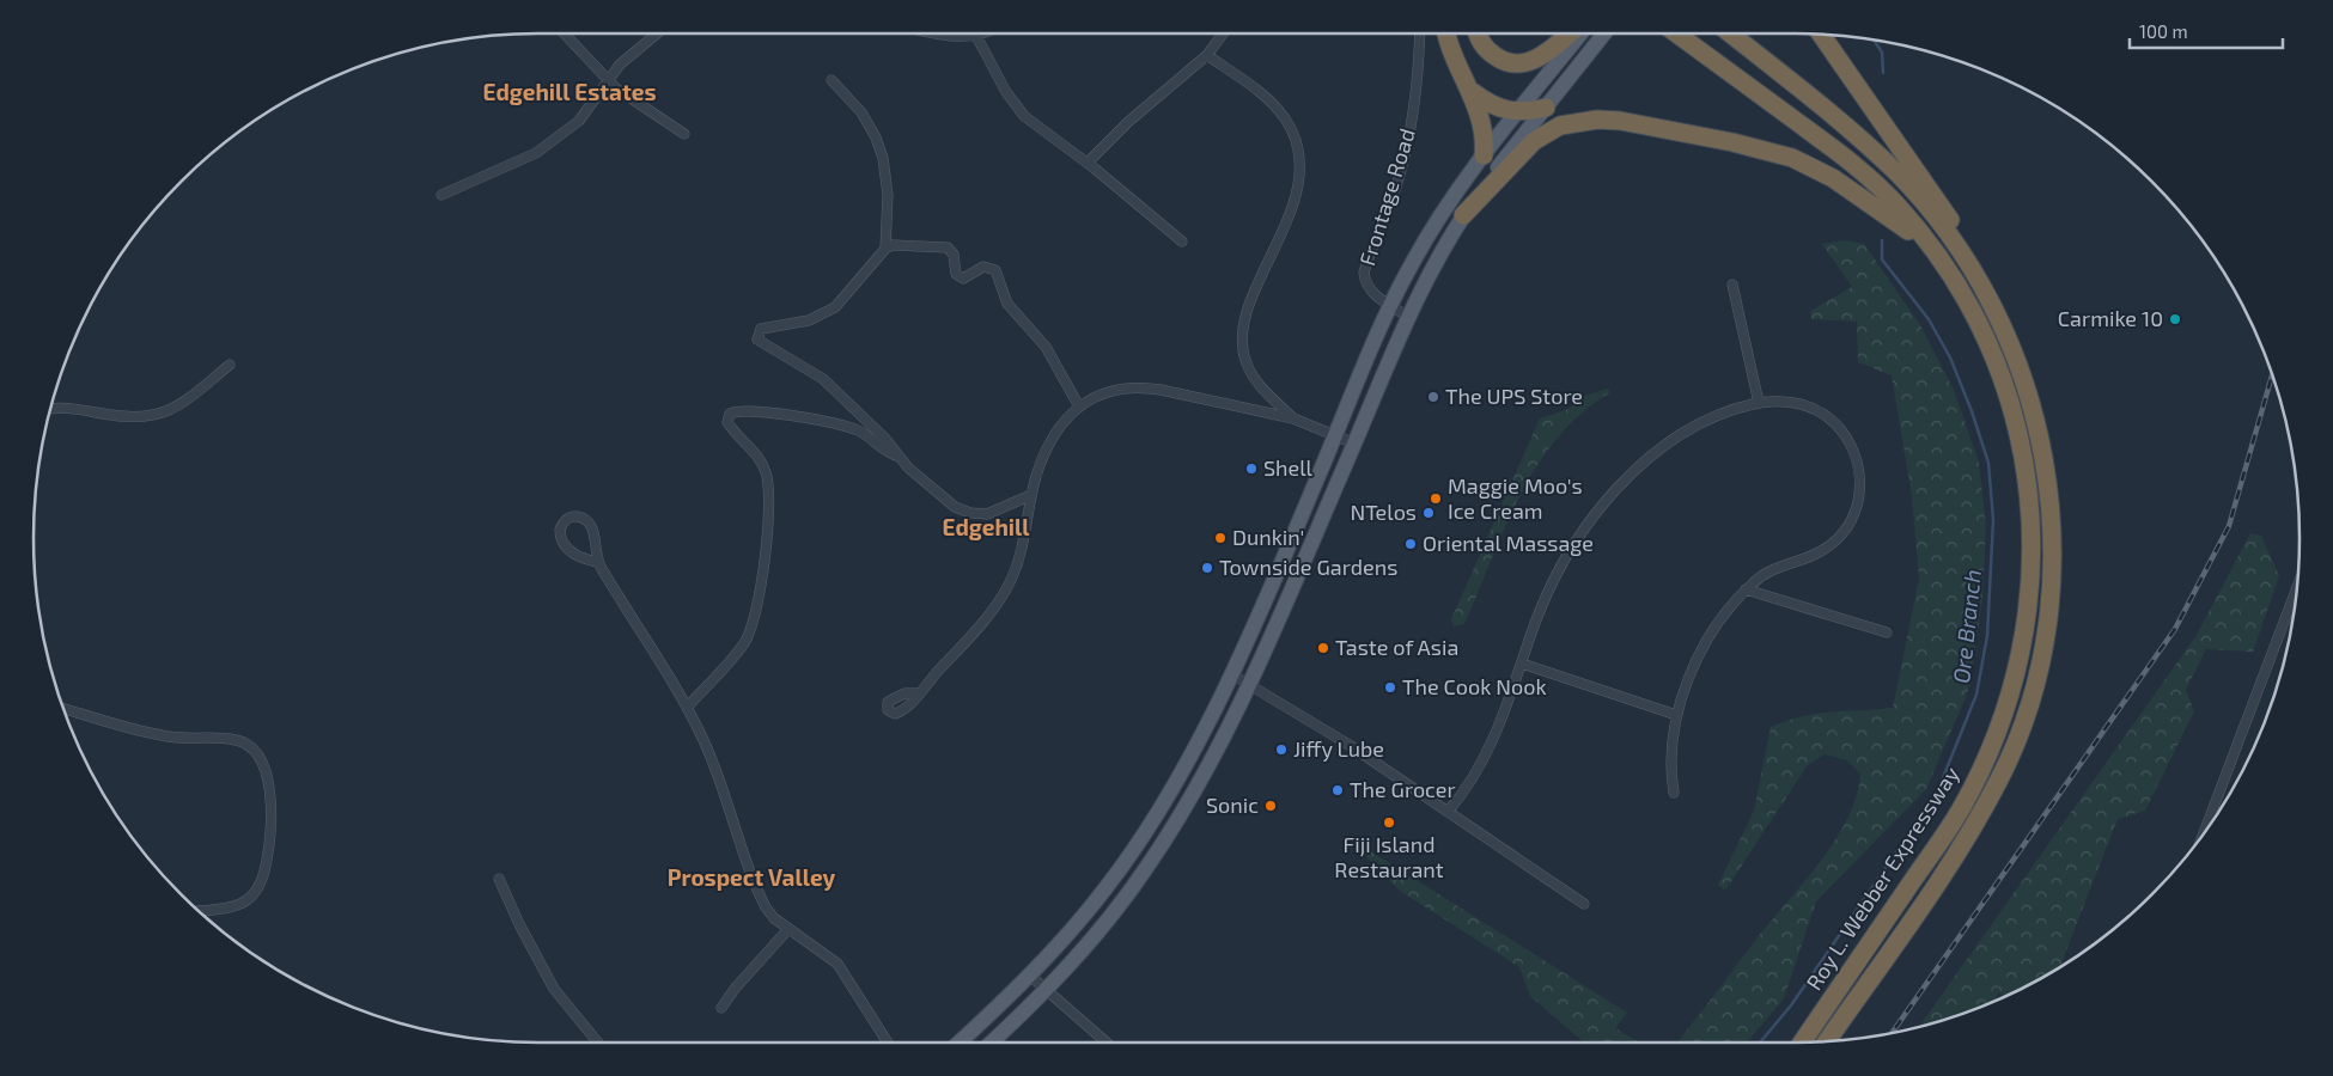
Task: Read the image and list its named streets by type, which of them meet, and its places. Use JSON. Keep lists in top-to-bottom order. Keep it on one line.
{"streets":{"highway":["Roy L. Webber Expressway"],"street":["Frontage Road"]},"districts":["Edgehill Estates","Edgehill","Prospect Valley"],"water":["Ore Branch"],"places":["Carmike 10","The UPS Store","Shell","Maggie Moo's Ice Cream","NTelos","Dunkin'","Oriental Massage","Townside Gardens","Taste of Asia","The Cook Nook","Jiffy Lube","The Grocer","Sonic","Fiji Island Restaurant"],"scale_bar":"100 m"}
